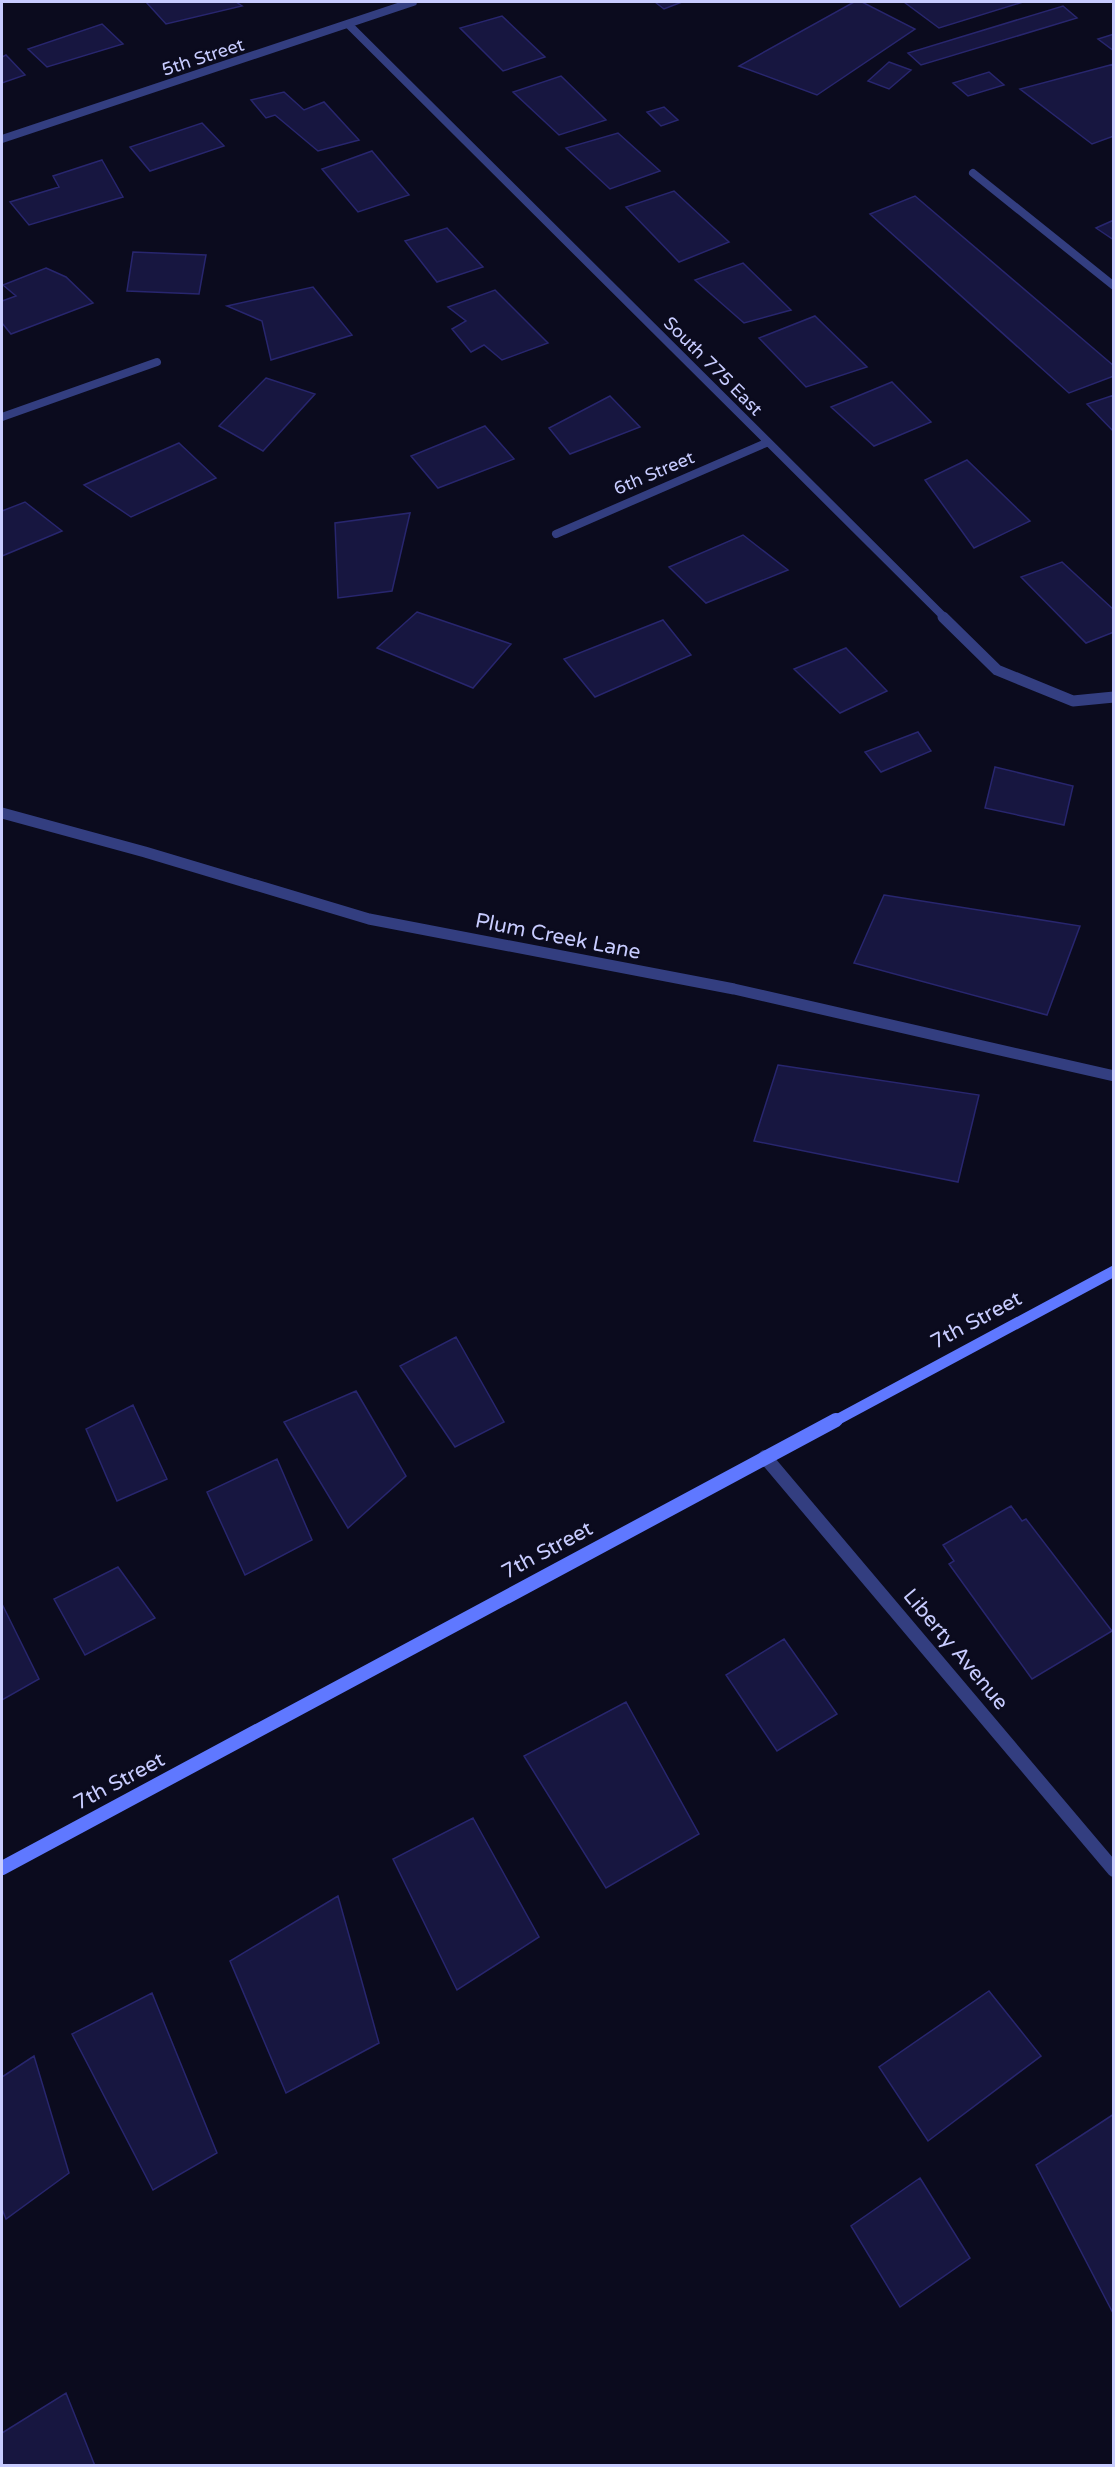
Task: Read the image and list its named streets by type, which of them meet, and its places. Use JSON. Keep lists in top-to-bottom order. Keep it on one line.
{"streets":{"street":["5th Street","South 775 East","6th Street","Plum Creek Lane","7th Street","Liberty Avenue"]},"crossings":[["5th Street","South 775 East"],["South 775 East","6th Street"],["7th Street","Liberty Avenue"]]}
